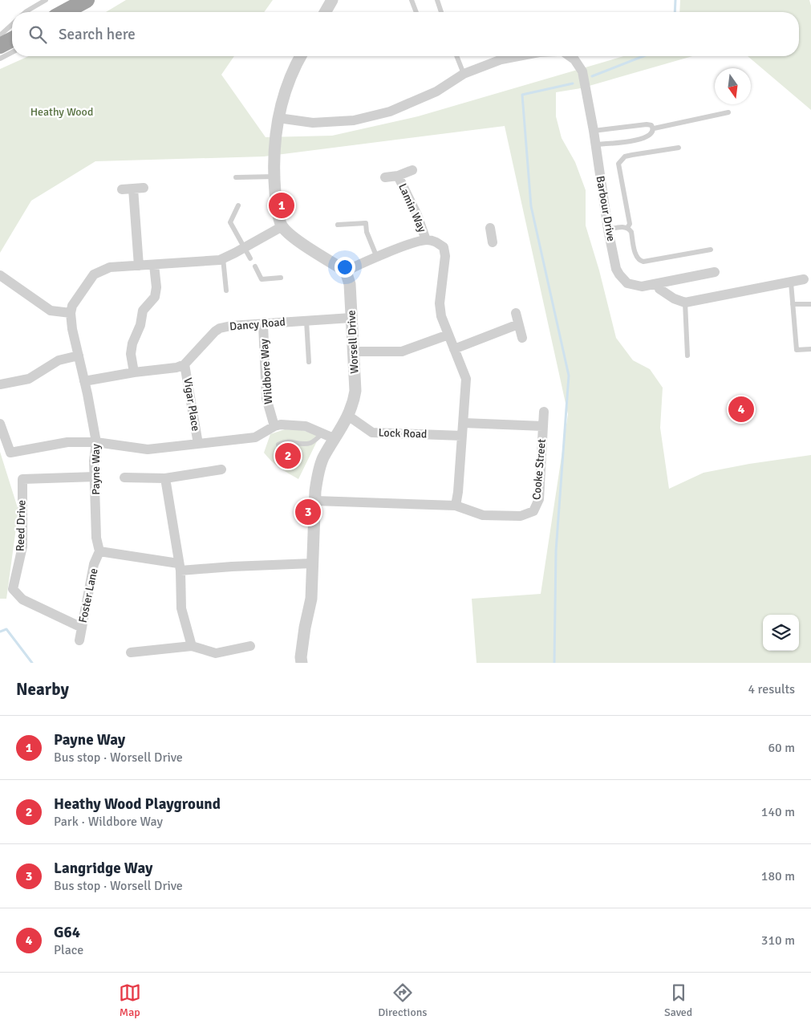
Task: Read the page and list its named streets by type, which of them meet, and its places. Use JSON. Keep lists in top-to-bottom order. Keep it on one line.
{"streets":{"street":["Lamin Way","Barbour Drive","Dancy Road","Worsell Drive","Wildbore Way","Vigar Place","Lock Road","Payne Way","Cooke Street","Reed Drive","Foster Lane"]},"crossings":[["Dancy Road","Worsell Drive"],["Dancy Road","Wildbore Way"],["Dancy Road","Vigar Place"],["Worsell Drive","Lock Road"],["Worsell Drive","Cooke Street"],["Wildbore Way","Vigar Place"],["Vigar Place","Payne Way"],["Payne Way","Reed Drive"],["Payne Way","Foster Lane"],["Reed Drive","Foster Lane"]],"parks":["Heathy Wood"],"north":"bottom","page":{"search":"Search here","pins":["1","4","2","3"],"heading":["Nearby","4 results"],"list":[{"mark":"1","name":"Payne Way","note":"Bus stop · Worsell Drive","value":"60 m"},{"mark":"2","name":"Heathy Wood Playground","note":"Park · Wildbore Way","value":"140 m"},{"mark":"3","name":"Langridge Way","note":"Bus stop · Worsell Drive","value":"180 m"},{"mark":"4","name":"G64","note":"Place","value":"310 m"}],"nav":["Map","Directions","Saved"]}}
